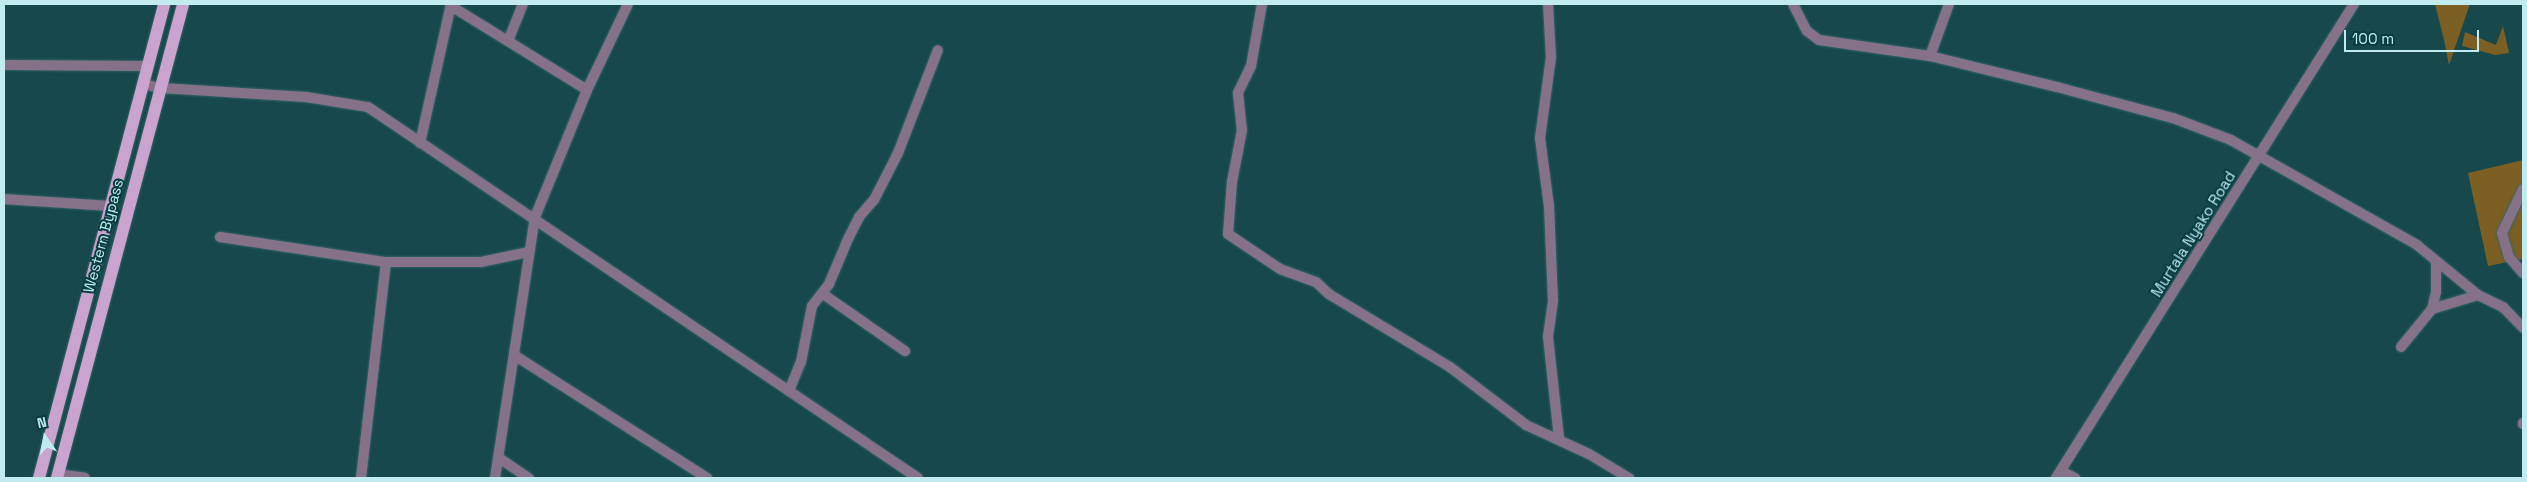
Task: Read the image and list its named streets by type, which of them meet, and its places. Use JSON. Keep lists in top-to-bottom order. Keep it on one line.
{"streets":{"main road":["Western Bypass"],"street":["Murtala Nyako Road"]},"scale_bar":"100 m","north":"top"}
